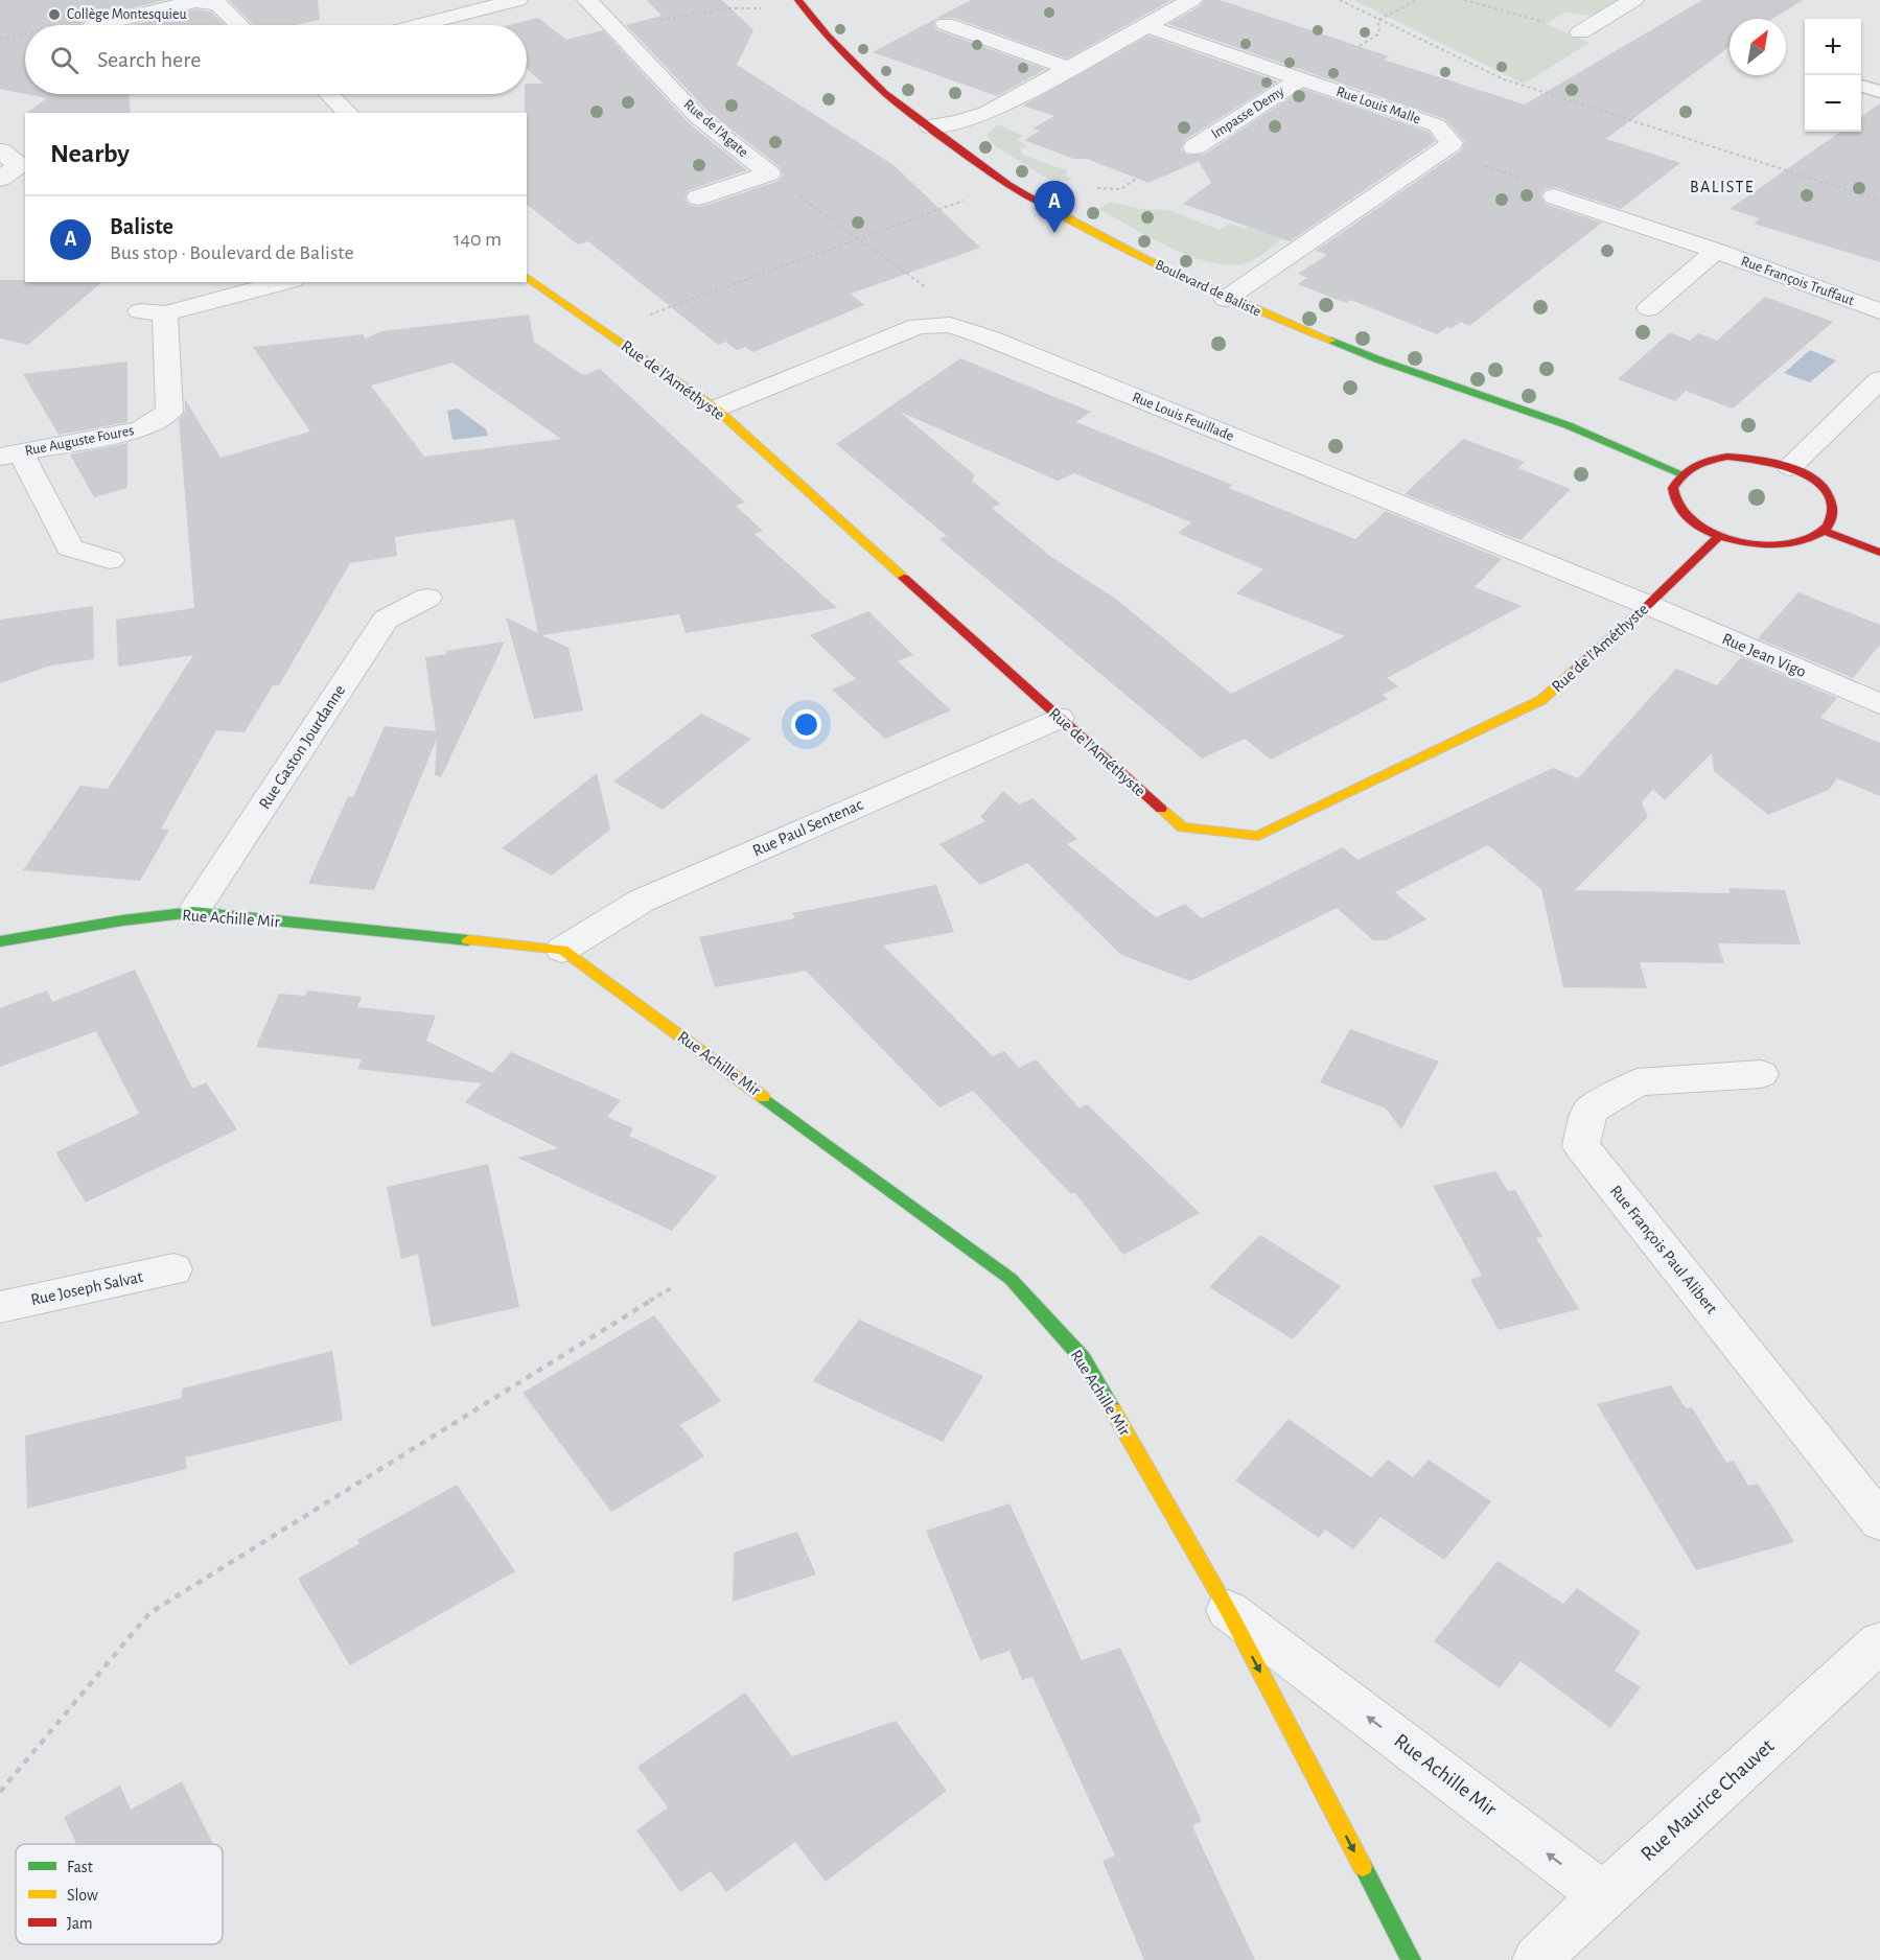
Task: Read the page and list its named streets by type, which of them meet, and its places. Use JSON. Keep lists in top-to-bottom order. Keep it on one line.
{"streets":{"street":["Rue Louis Malle","Impasse Demy","Rue de l'Agate","Rue François Truffaut","Boulevard de Baliste","Rue de l'Améthyste","Rue Louis Feuillade","Rue Auguste Foures","Rue Jean Vigo","Rue Gaston Jourdanne","Rue Paul Sentenac","Rue Achille Mir","Rue François Paul Alibert","Rue Joseph Salvat","Rue Maurice Chauvet"]},"crossings":[["Rue Louis Malle","Impasse Demy"],["Rue de l'Améthyste","Rue Louis Feuillade"],["Rue de l'Améthyste","Rue Jean Vigo"],["Rue de l'Améthyste","Rue Paul Sentenac"],["Rue Louis Feuillade","Rue Jean Vigo"],["Rue Gaston Jourdanne","Rue Achille Mir"],["Rue Paul Sentenac","Rue Achille Mir"],["Rue Achille Mir","Rue Maurice Chauvet"]],"districts":["BALISTE"],"places":["Collège Montesquieu"],"legend":["Fast","Slow","Jam"],"north":"top right","page":{"map_buttons":["+","−"],"search":"Search here","heading":"Nearby","pins":"A","list":[{"mark":"A","name":"Baliste","note":"Bus stop · Boulevard de Baliste","value":"140 m"}]}}
